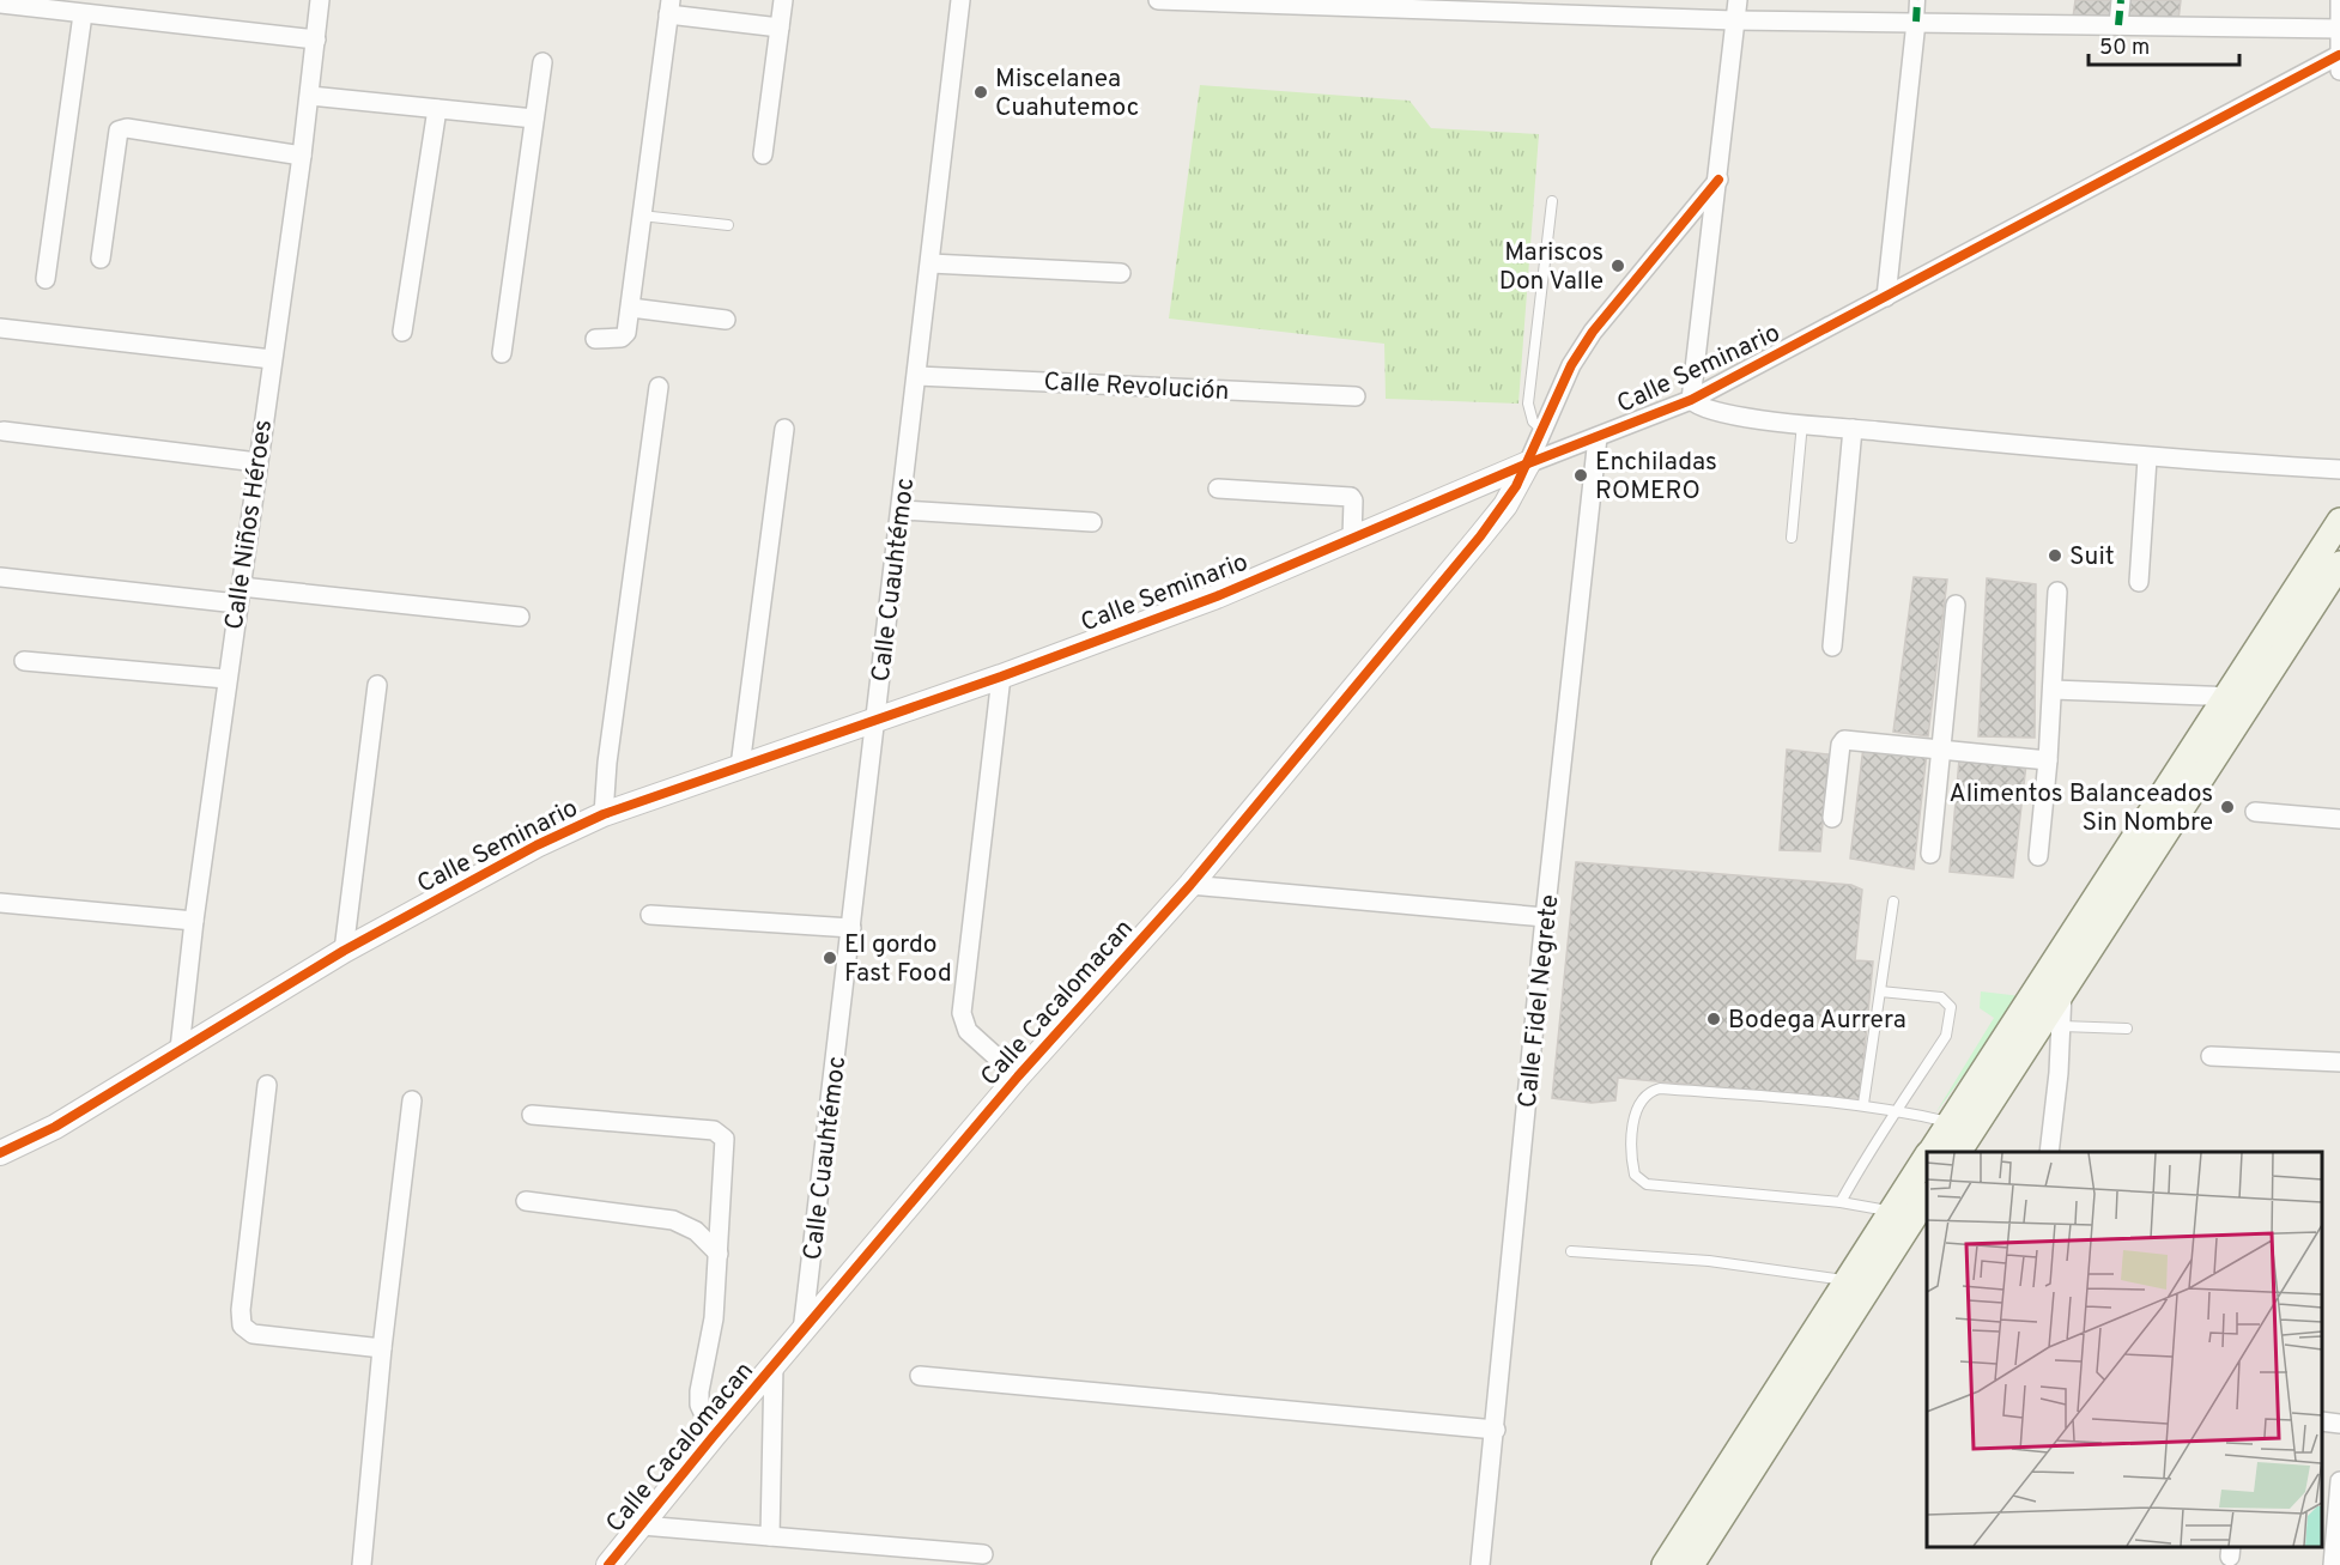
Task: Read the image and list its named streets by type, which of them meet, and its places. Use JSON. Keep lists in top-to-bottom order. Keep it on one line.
{"streets":{"street":["Calle Seminario","Calle Revolución","Calle Niños Héroes","Calle Cuauhtémoc","Calle Fidel Negrete","Calle Cacalomacan"]},"crossings":[["Calle Seminario","Calle Niños Héroes"],["Calle Seminario","Calle Cuauhtémoc"],["Calle Seminario","Calle Fidel Negrete"],["Calle Seminario","Calle Cacalomacan"],["Calle Revolución","Calle Cuauhtémoc"],["Calle Cuauhtémoc","Calle Cacalomacan"]],"places":["Miscelanea Cuahutemoc","Mariscos Don Valle","Enchiladas ROMERO","Suit","Alimentos Balanceados Sin Nombre","El gordo Fast Food","Bodega Aurrera"],"scale_bar":"50 m"}
